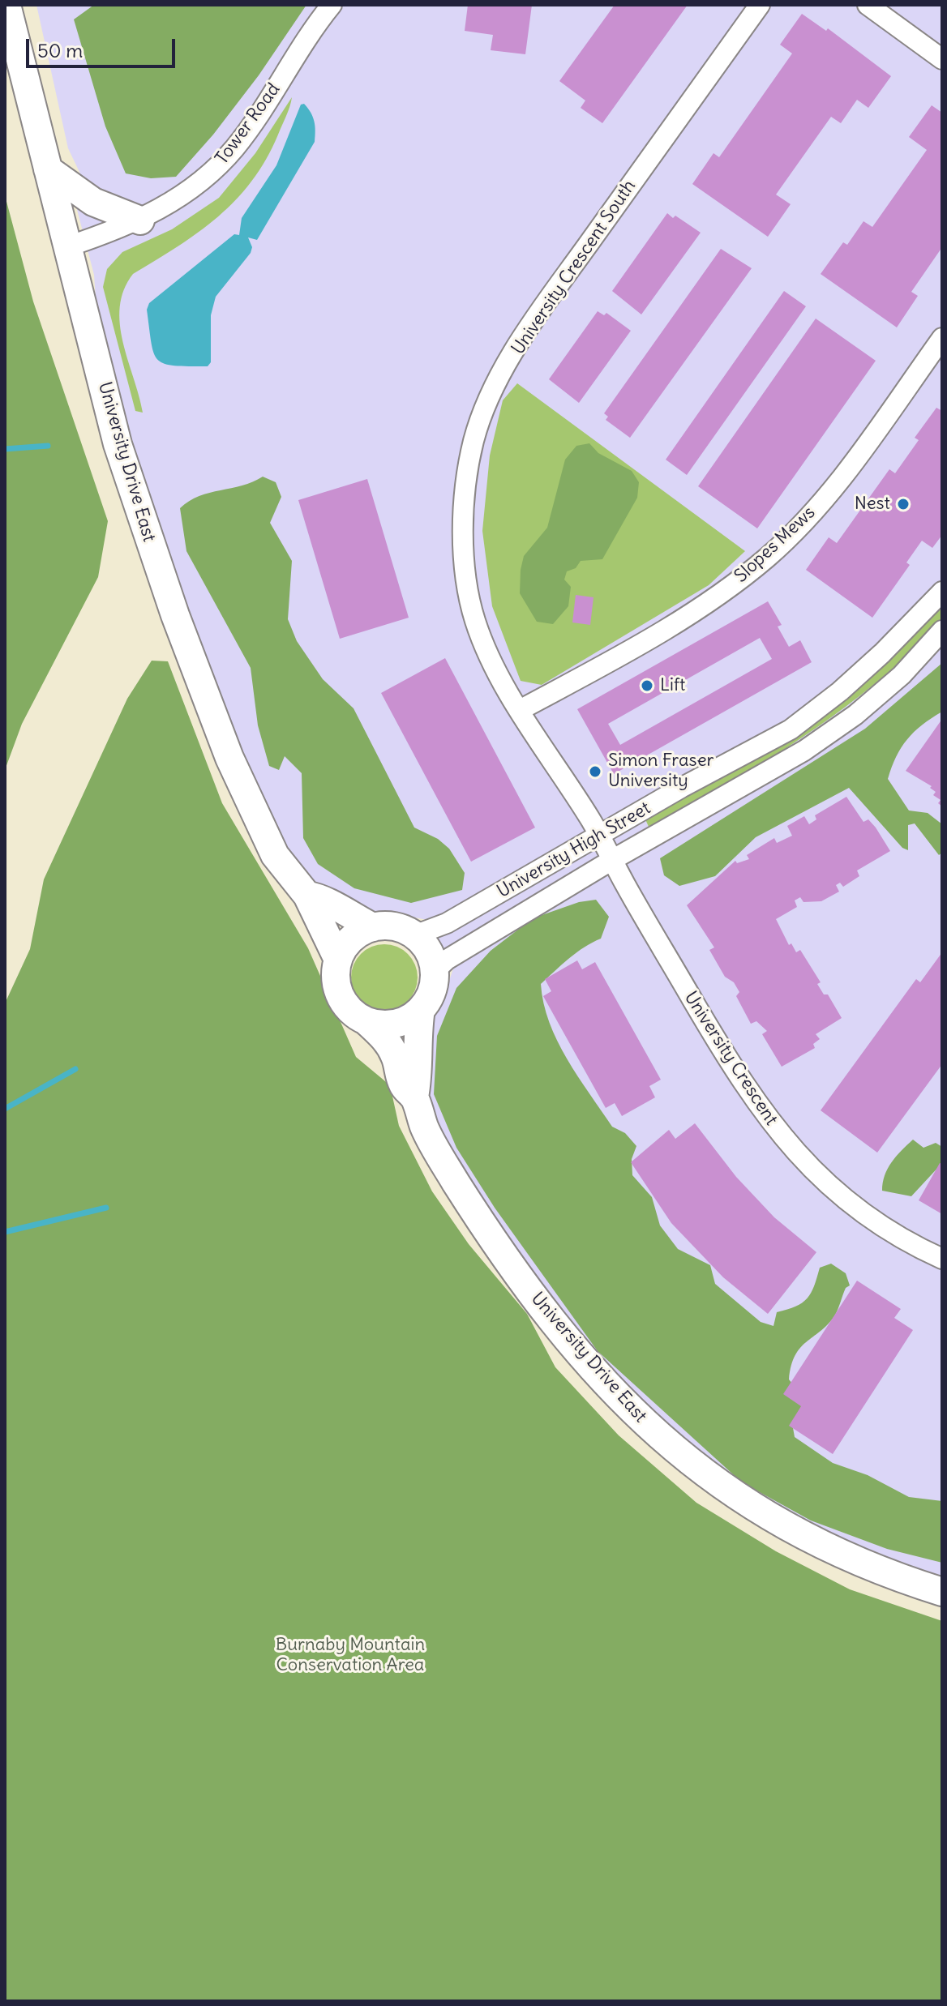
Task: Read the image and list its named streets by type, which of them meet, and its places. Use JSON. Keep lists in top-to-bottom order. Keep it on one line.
{"streets":{"street":["Tower Road","University Crescent South","University Drive East","Slopes Mews","University High Street","University Crescent"]},"crossings":[["Tower Road","University Drive East"],["University Crescent South","Slopes Mews"],["University Crescent South","University High Street"],["University Crescent South","University Crescent"],["University Drive East","University High Street"],["University High Street","University Crescent"]],"parks":["Burnaby Mountain Conservation Area"],"places":["Nest","Lift","Simon Fraser University"],"scale_bar":"50 m"}
